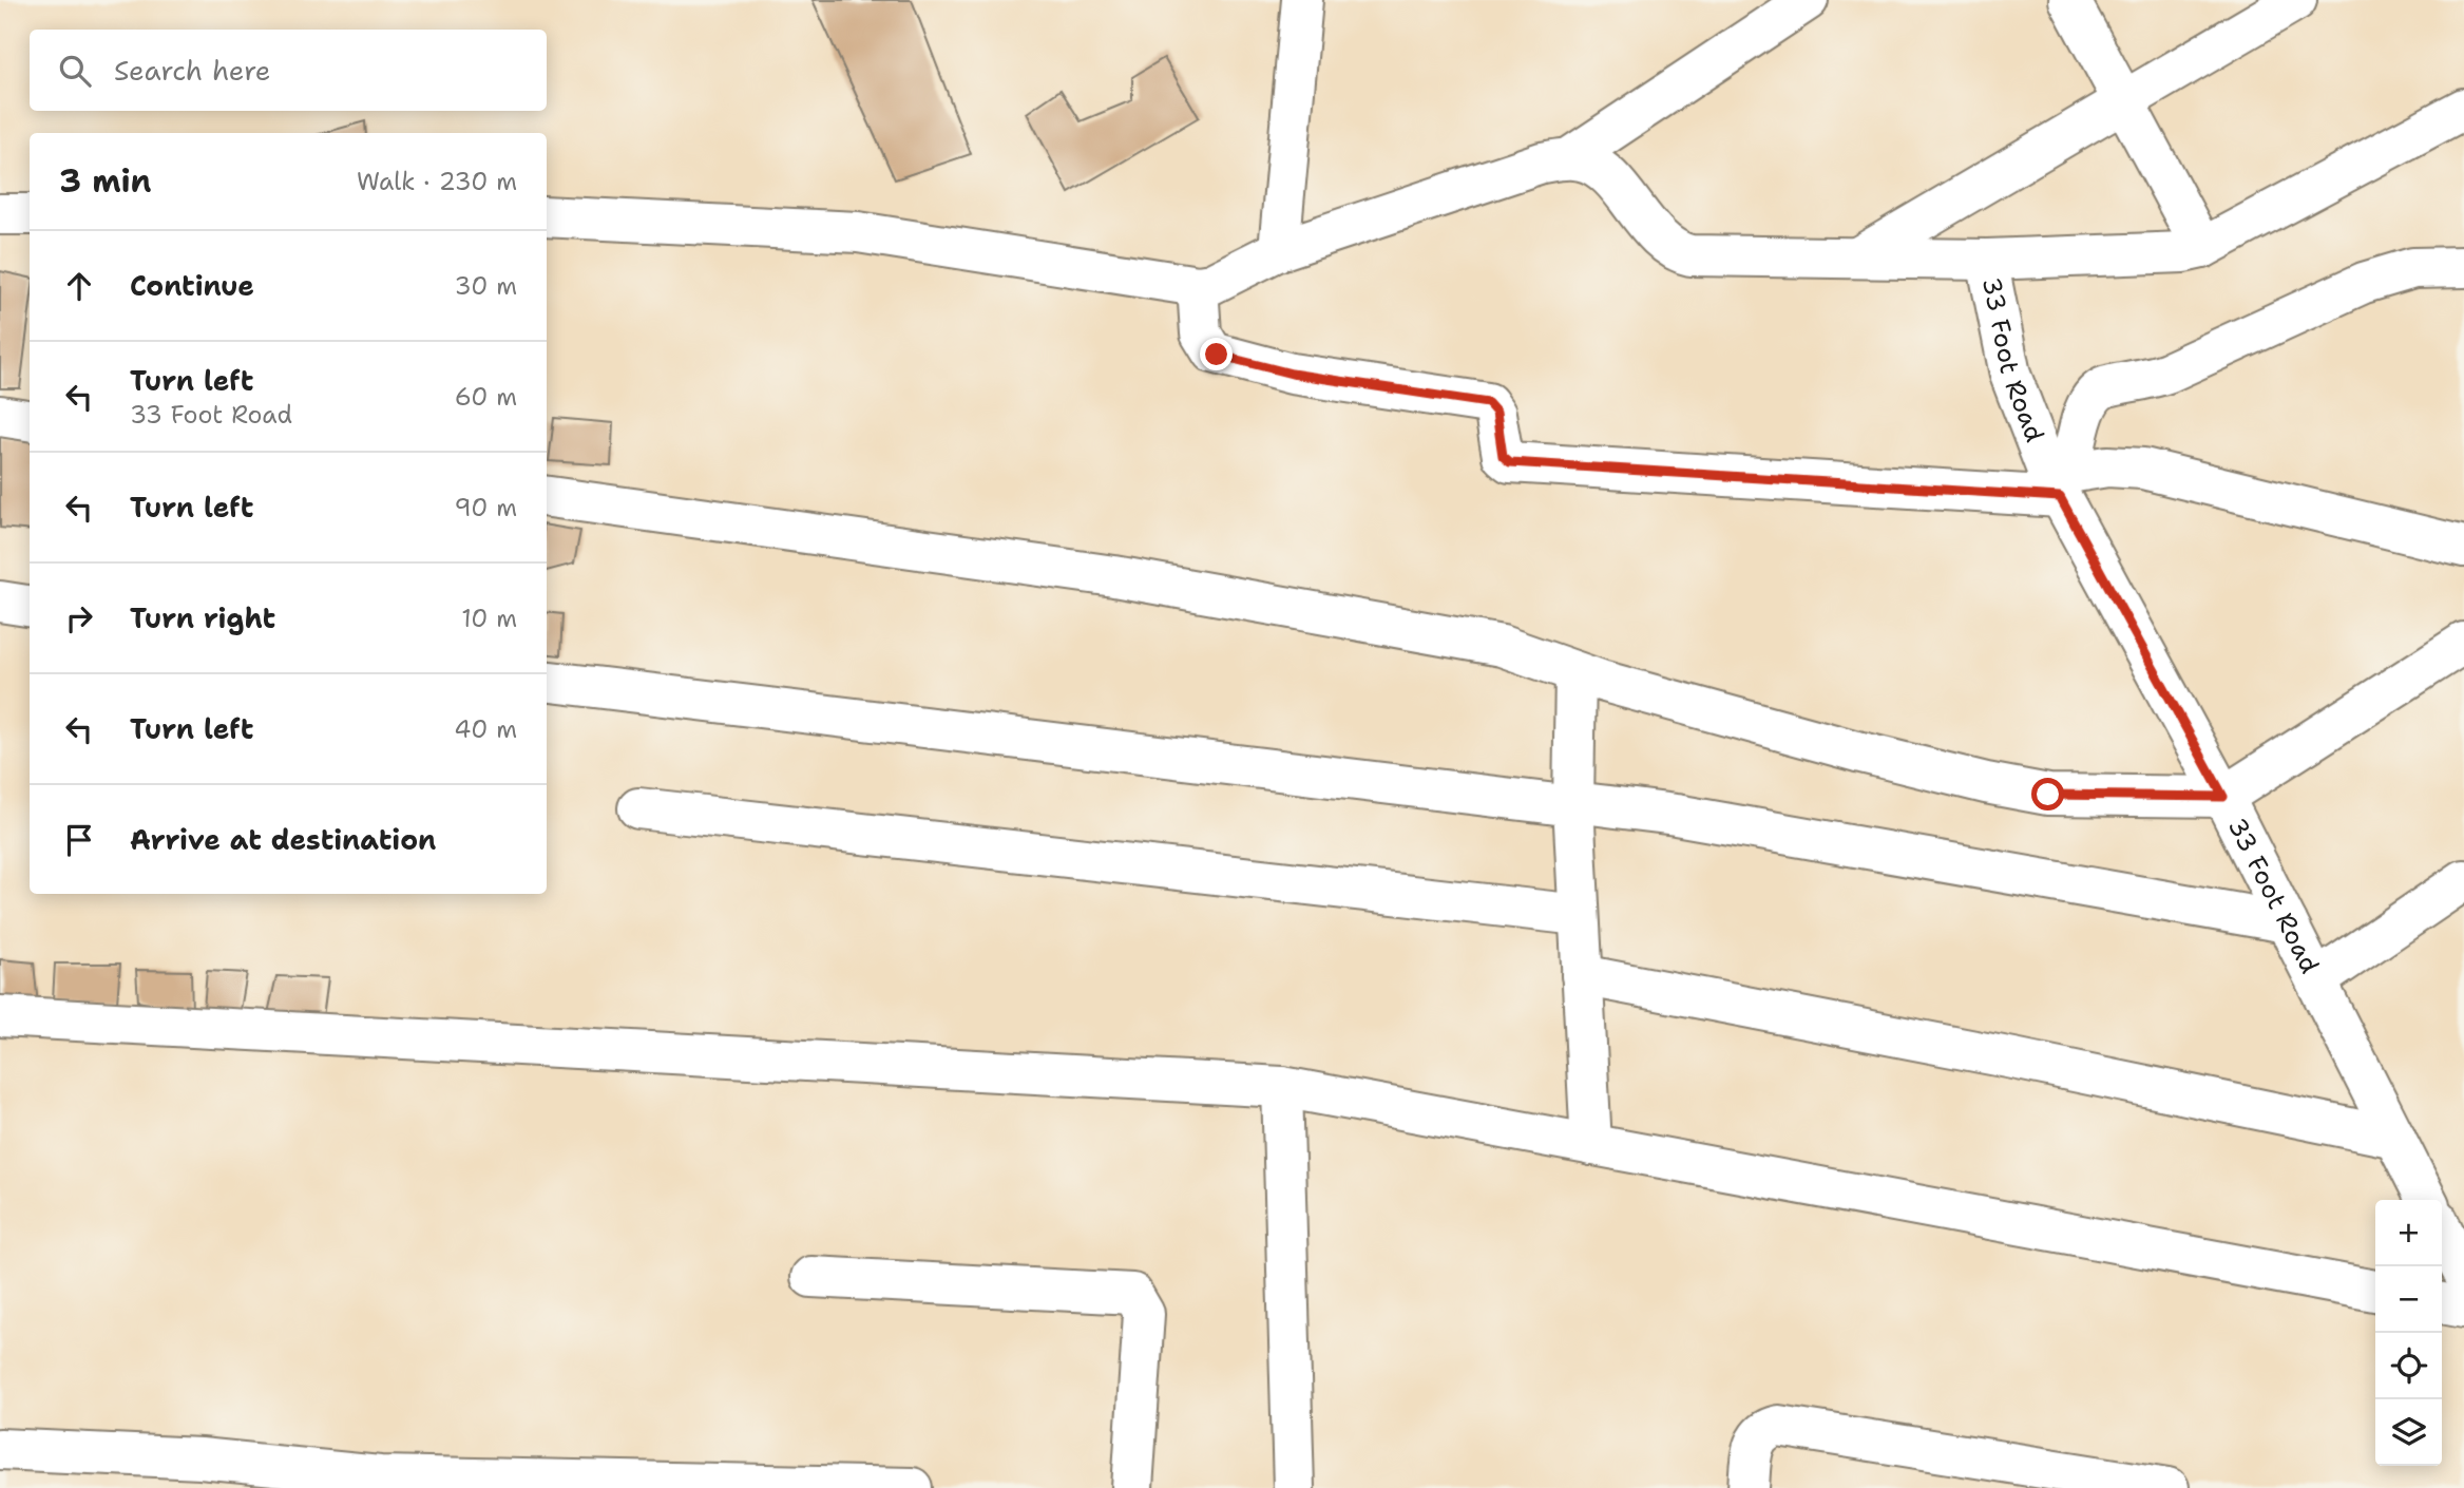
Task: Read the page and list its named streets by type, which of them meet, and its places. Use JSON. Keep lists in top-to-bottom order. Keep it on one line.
{"streets":{"street":["33 Foot Road"]},"page":{"search":"Search here","heading":["3 min","Walk · 230 m"],"list":[["Continue","30 m"],["Turn left","33 Foot Road","60 m"],["Turn left","90 m"],["Turn right","10 m"],["Turn left","40 m"],"Arrive at destination"],"map_buttons":["+","−"]}}
